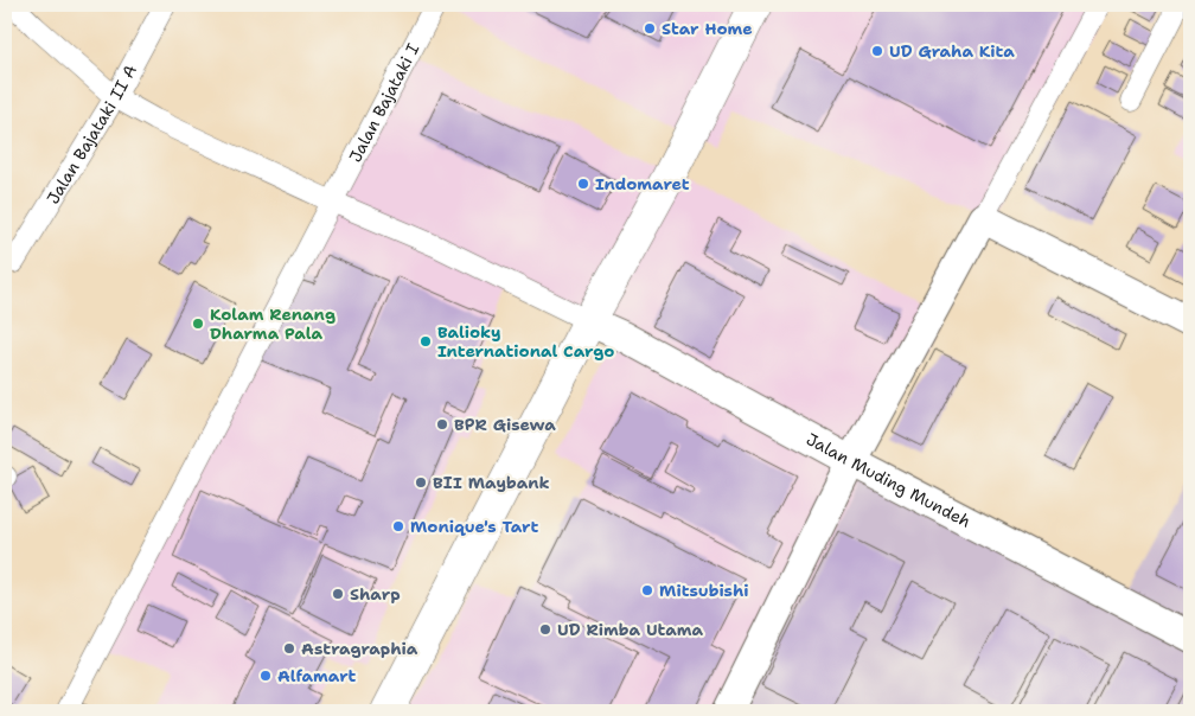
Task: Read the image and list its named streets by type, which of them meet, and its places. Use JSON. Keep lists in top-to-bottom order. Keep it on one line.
{"streets":{"street":["Jalan Bajataki I","Jalan Bajataki II A","Jalan Muding Mundeh"]},"places":["Star Home","UD Graha Kita","Indomaret","Kolam Renang Dharma Pala","Balioky International Cargo","BPR Gisewa","BII Maybank","Monique's Tart","Mitsubishi","Sharp","UD Rimba Utama","Astragraphia","Alfamart"]}
